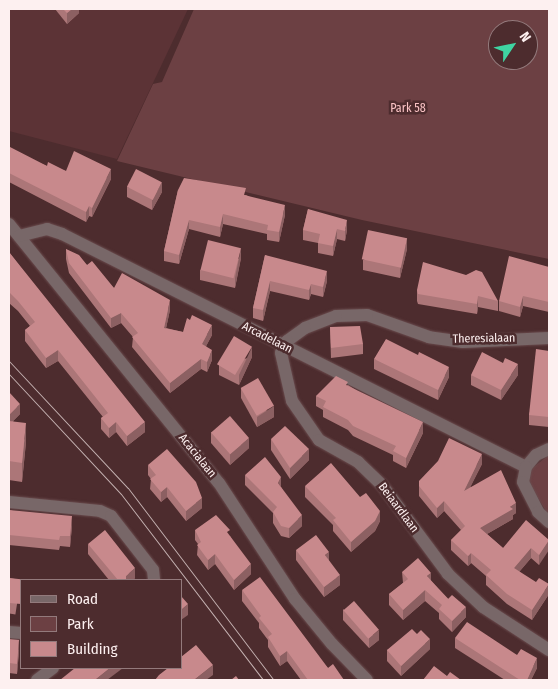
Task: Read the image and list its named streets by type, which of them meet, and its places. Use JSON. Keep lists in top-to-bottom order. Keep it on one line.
{"streets":{"street":["Arcadelaan","Theresialaan","Acacialaan","Beiaardlaan"]},"crossings":[["Arcadelaan","Theresialaan"],["Arcadelaan","Acacialaan"],["Arcadelaan","Beiaardlaan"],["Theresialaan","Beiaardlaan"]],"parks":["Park 58"],"legend":["Road","Park","Building"],"north":"top right"}
